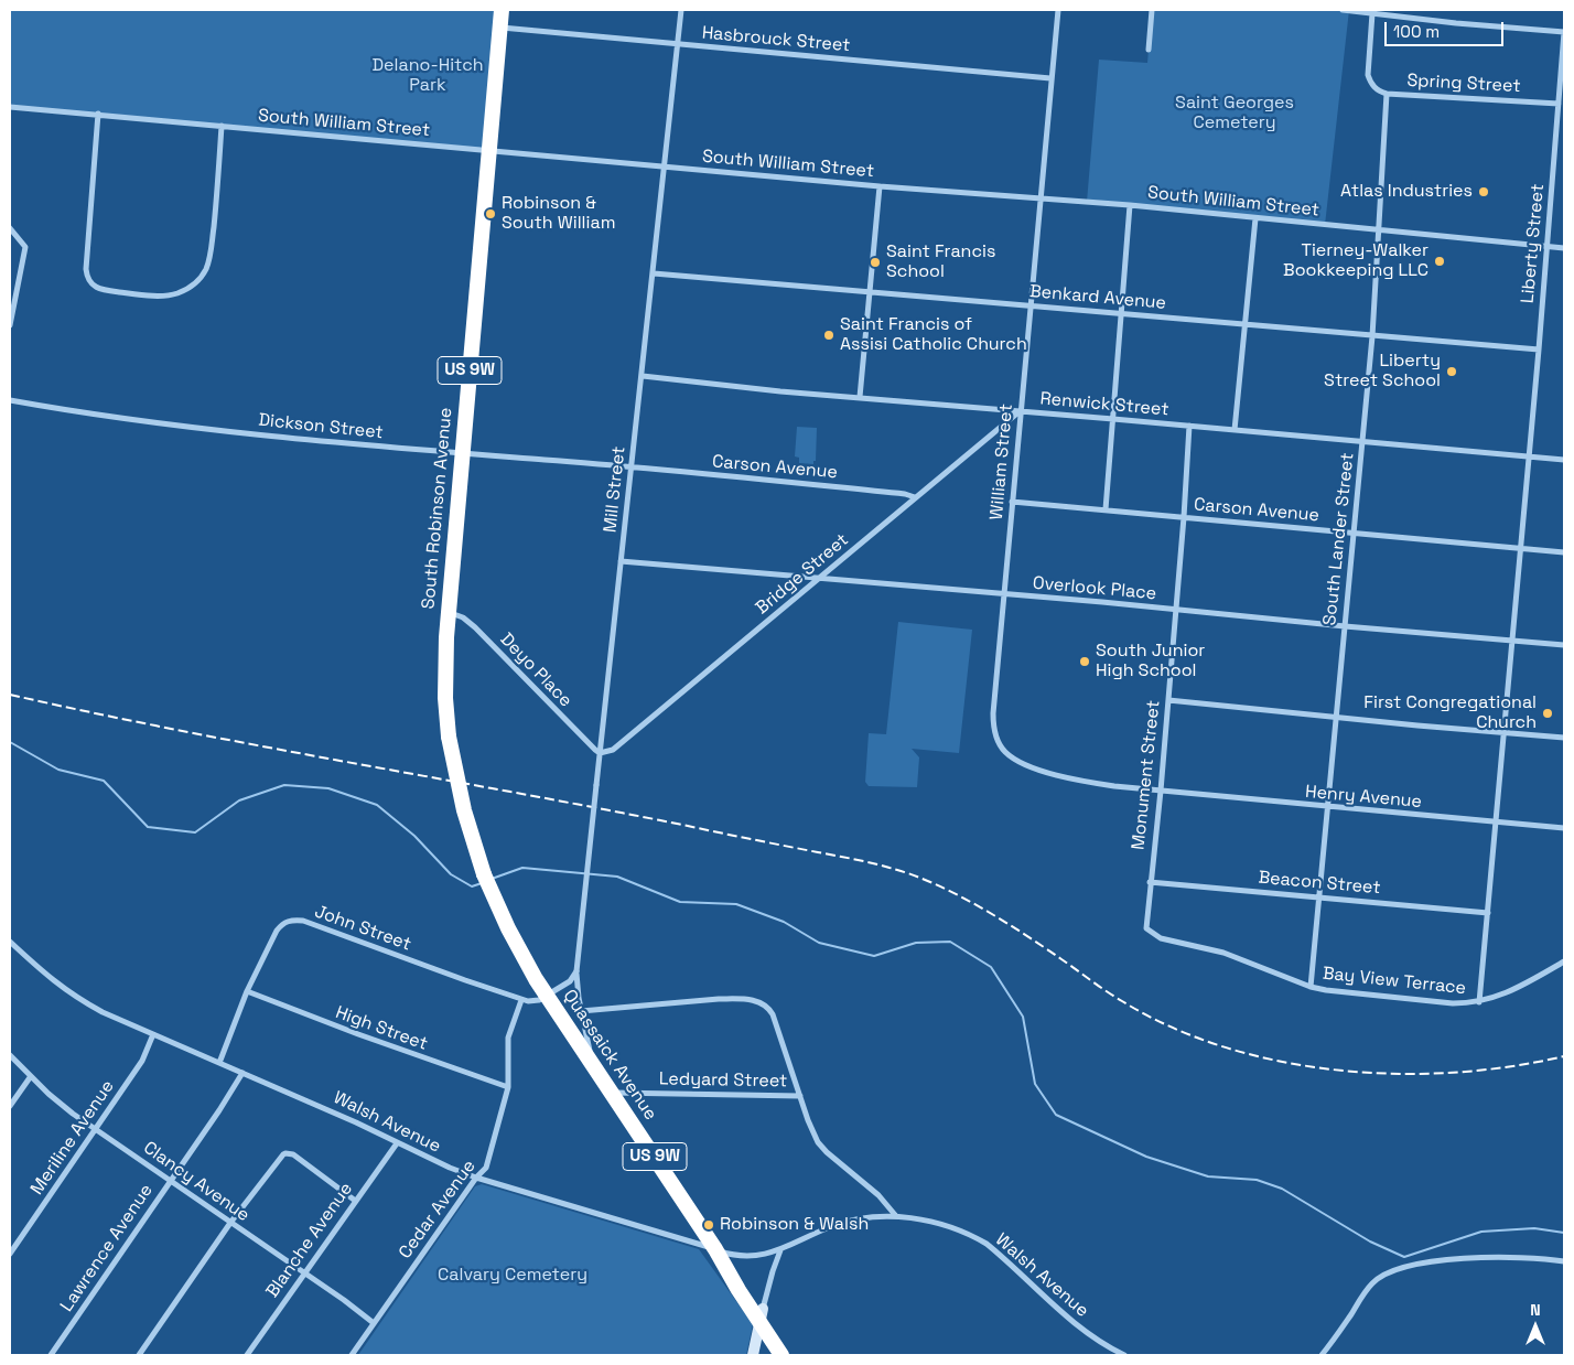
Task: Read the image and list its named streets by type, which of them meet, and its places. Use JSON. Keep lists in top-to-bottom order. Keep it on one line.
{"streets":{"highway":["US 9W","South Robinson Avenue","Quassaick Avenue"],"street":["Hasbrouck Street","Spring Street","South William Street","Liberty Street","Benkard Avenue","Renwick Street","Dickson Street","William Street","Carson Avenue","Mill Street","South Lander Street","Bridge Street","Overlook Place","Deyo Place","Monument Street","Henry Avenue","Beacon Street","John Street","Bay View Terrace","High Street","Ledyard Street","Walsh Avenue","Meriline Avenue","Clancy Avenue","Cedar Avenue","Blanche Avenue","Lawrence Avenue"]},"crossings":[["Hasbrouck Street","William Street"],["Hasbrouck Street","Mill Street"],["Hasbrouck Street","South Robinson Avenue"],["Spring Street","Liberty Street"],["Spring Street","South Lander Street"],["South William Street","Liberty Street"],["South William Street","William Street"],["South William Street","Mill Street"],["South William Street","South Robinson Avenue"],["South William Street","South Lander Street"],["Liberty Street","Benkard Avenue"],["Liberty Street","Renwick Street"],["Liberty Street","Carson Avenue"],["Liberty Street","Overlook Place"],["Liberty Street","Henry Avenue"],["Liberty Street","Beacon Street"],["Liberty Street","Bay View Terrace"],["Benkard Avenue","William Street"],["Benkard Avenue","Mill Street"],["Benkard Avenue","South Lander Street"],["US 9W","Quassaick Avenue"],["Renwick Street","William Street"],["Renwick Street","Mill Street"],["Renwick Street","South Lander Street"],["Renwick Street","Bridge Street"],["Renwick Street","Monument Street"],["Dickson Street","Carson Avenue"],["Dickson Street","Mill Street"],["Dickson Street","South Robinson Avenue"],["William Street","Carson Avenue"],["William Street","Bridge Street"],["William Street","Overlook Place"],["William Street","Monument Street"],["William Street","Henry Avenue"],["Carson Avenue","Mill Street"],["Carson Avenue","South Lander Street"],["Carson Avenue","Bridge Street"],["Carson Avenue","Monument Street"],["Mill Street","Bridge Street"],["Mill Street","Overlook Place"],["Mill Street","Deyo Place"],["Mill Street","Quassaick Avenue"],["South Robinson Avenue","Deyo Place"],["South Robinson Avenue","Quassaick Avenue"],["South Lander Street","Overlook Place"],["South Lander Street","Henry Avenue"],["South Lander Street","Beacon Street"],["South Lander Street","Bay View Terrace"],["Bridge Street","Overlook Place"],["Bridge Street","Deyo Place"],["Overlook Place","Monument Street"],["Monument Street","Henry Avenue"],["Monument Street","Beacon Street"],["Monument Street","Bay View Terrace"],["John Street","High Street"],["John Street","Quassaick Avenue"],["John Street","Walsh Avenue"],["John Street","Cedar Avenue"],["High Street","Cedar Avenue"],["Quassaick Avenue","Ledyard Street"],["Quassaick Avenue","Walsh Avenue"],["Walsh Avenue","Meriline Avenue"],["Walsh Avenue","Cedar Avenue"],["Walsh Avenue","Blanche Avenue"],["Walsh Avenue","Lawrence Avenue"],["Meriline Avenue","Clancy Avenue"],["Clancy Avenue","Cedar Avenue"],["Clancy Avenue","Blanche Avenue"],["Clancy Avenue","Lawrence Avenue"]],"parks":["Delano-Hitch Park","Saint Georges Cemetery","Calvary Cemetery"],"places":["Atlas Industries","Robinson & South William","Tierney-Walker Bookkeeping LLC","Saint Francis School","Saint Francis of Assisi Catholic Church","Liberty Street School","South Junior High School","First Congregational Church","Robinson & Walsh"],"scale_bar":"100 m","north":"top"}
